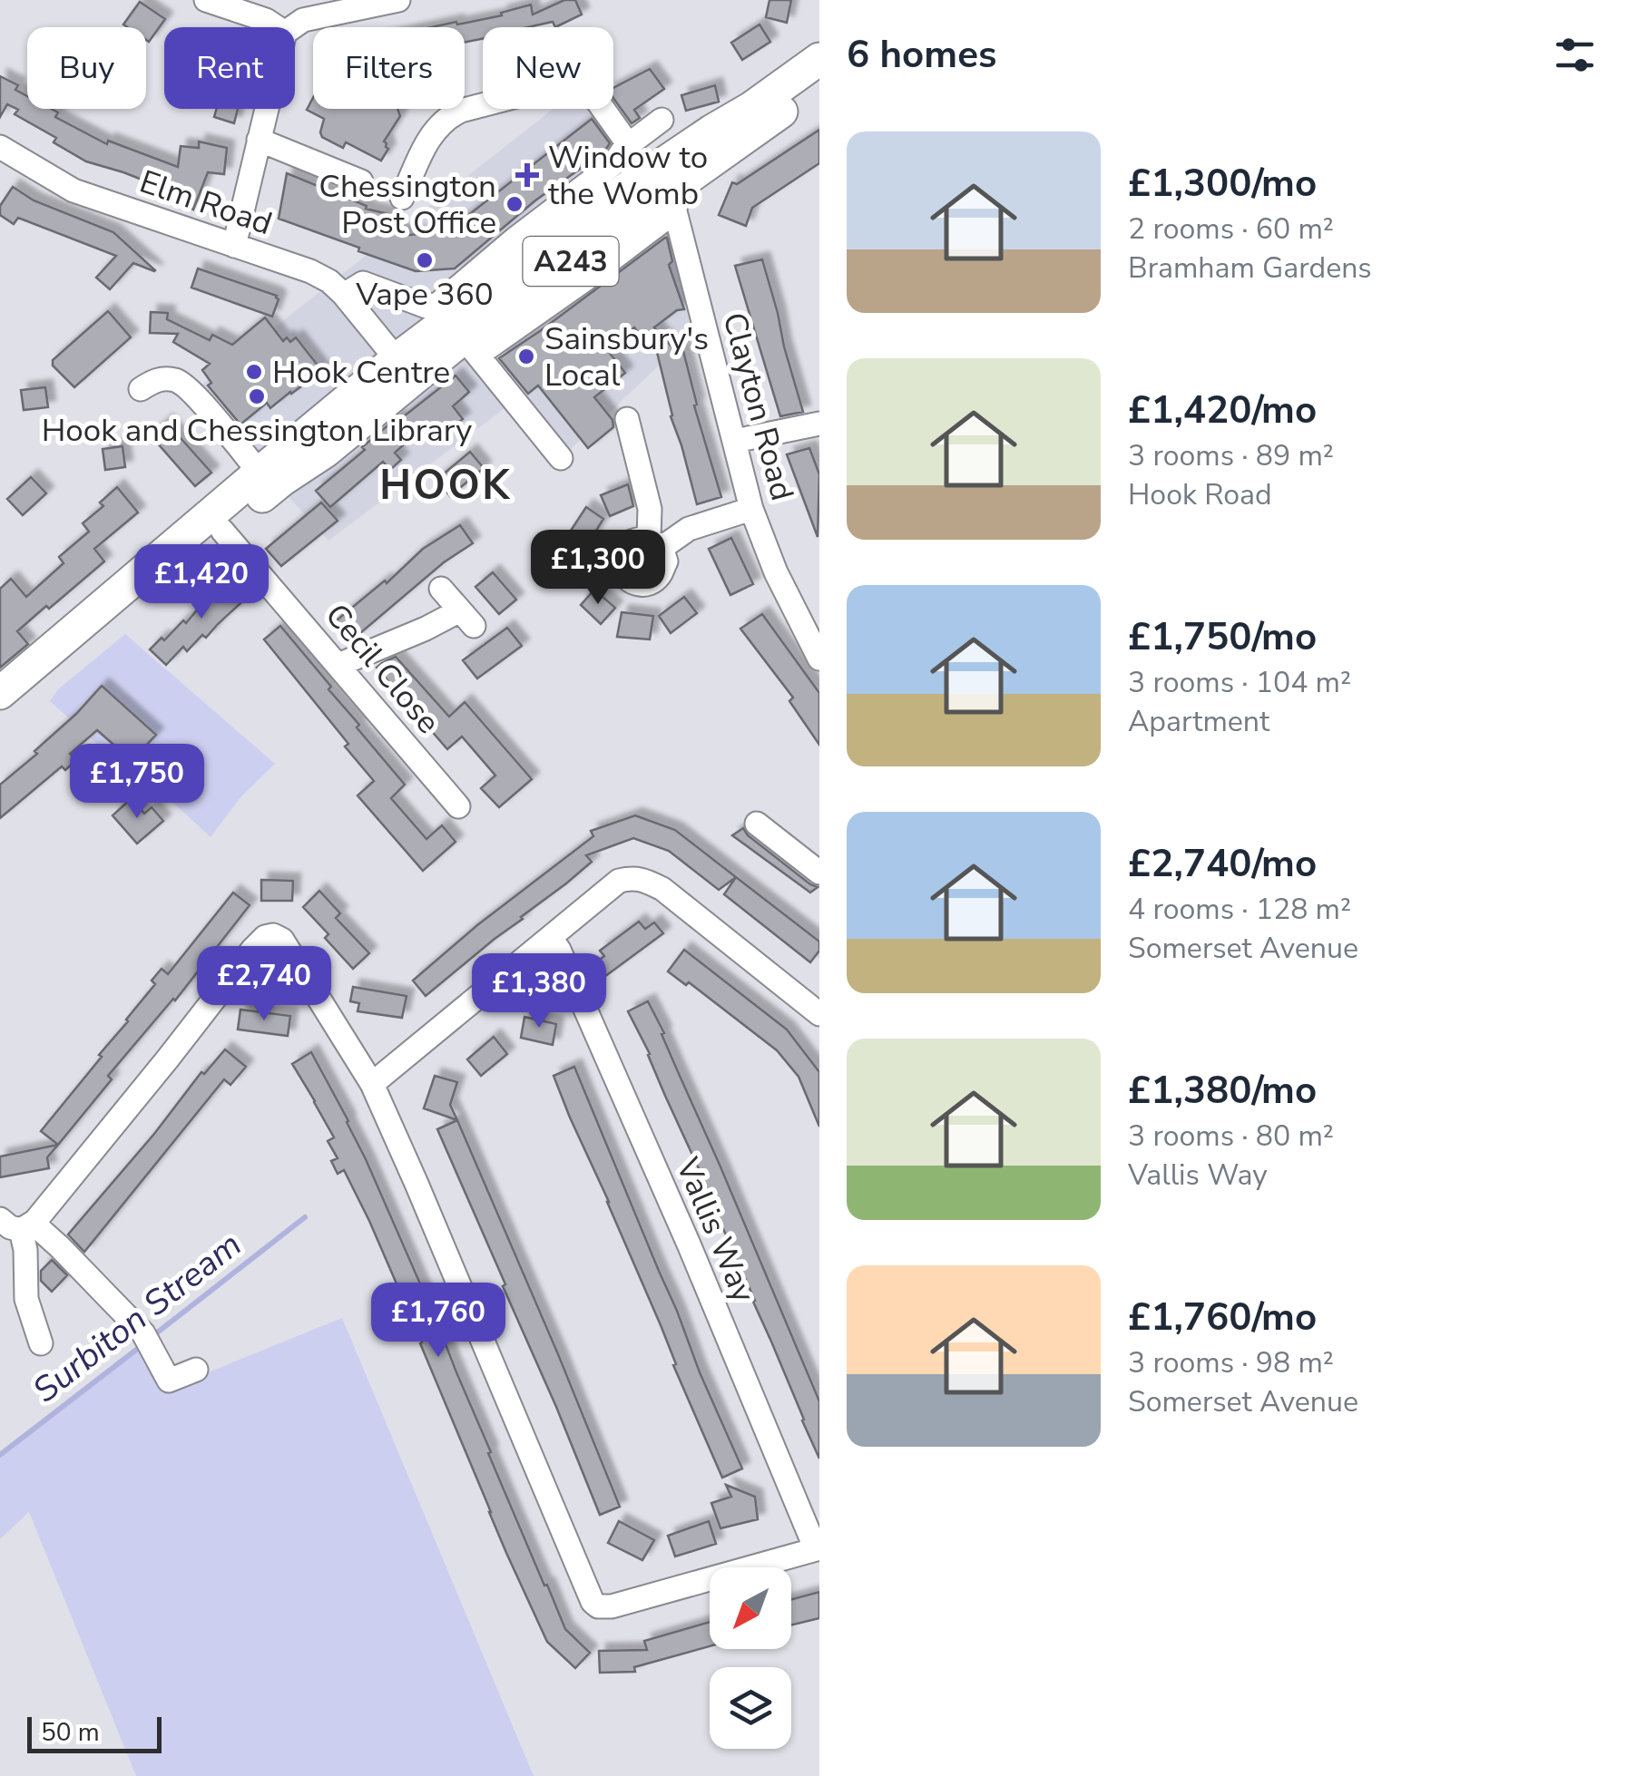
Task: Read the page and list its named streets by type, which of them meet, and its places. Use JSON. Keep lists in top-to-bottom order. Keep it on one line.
{"streets":{"highway":["A243"],"street":["Elm Road","Clayton Road","Cecil Close","Vallis Way"]},"crossings":[["Elm Road","A243"],["A243","Clayton Road"],["A243","Cecil Close"]],"districts":["HOOK"],"water":["Surbiton Stream"],"places":{"health":["Window to the Womb"],"other":["Chessington Post Office","Vape 360","Sainsbury's Local","Hook Centre","Hook and Chessington Library"]},"scale_bar":"50 m","north":"bottom left","page":{"heading":"6 homes","chip":["Buy","Rent","Filters","New"],"list":[{"name":"£1,300/mo","note":"2 rooms · 60 m² · Bramham Gardens"},{"name":"£1,420/mo","note":"3 rooms · 89 m² · Hook Road"},{"name":"£1,750/mo","note":"3 rooms · 104 m² · Apartment"},{"name":"£2,740/mo","note":"4 rooms · 128 m² · Somerset Avenue"},{"name":"£1,380/mo","note":"3 rooms · 80 m² · Vallis Way"},{"name":"£1,760/mo","note":"3 rooms · 98 m² · Somerset Avenue"}],"price":["£1,300","£1,420","£1,750","£2,740","£1,380","£1,760"],"scale":"50 m"}}
